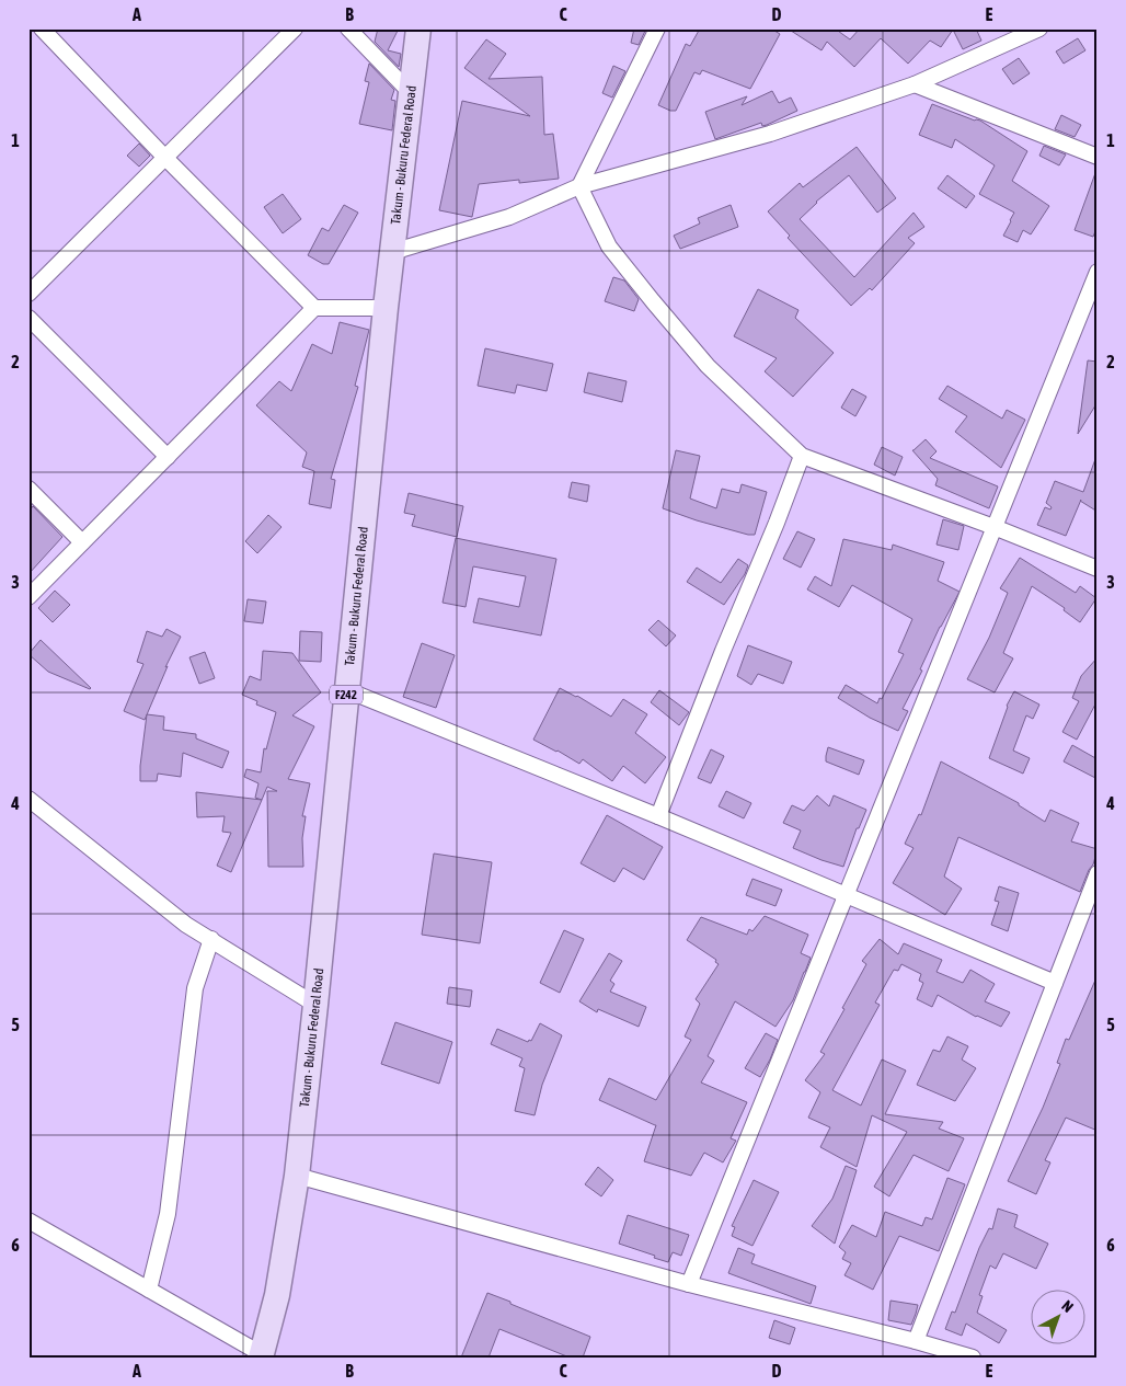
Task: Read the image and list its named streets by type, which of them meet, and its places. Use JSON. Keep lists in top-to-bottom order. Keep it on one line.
{"streets":{"main road":["Takum - Bukuru Federal Road","F242"]},"north":"top right","grid":{"columns":["A","B","C","D","E"],"rows":["1","2","3","4","5","6"]}}
